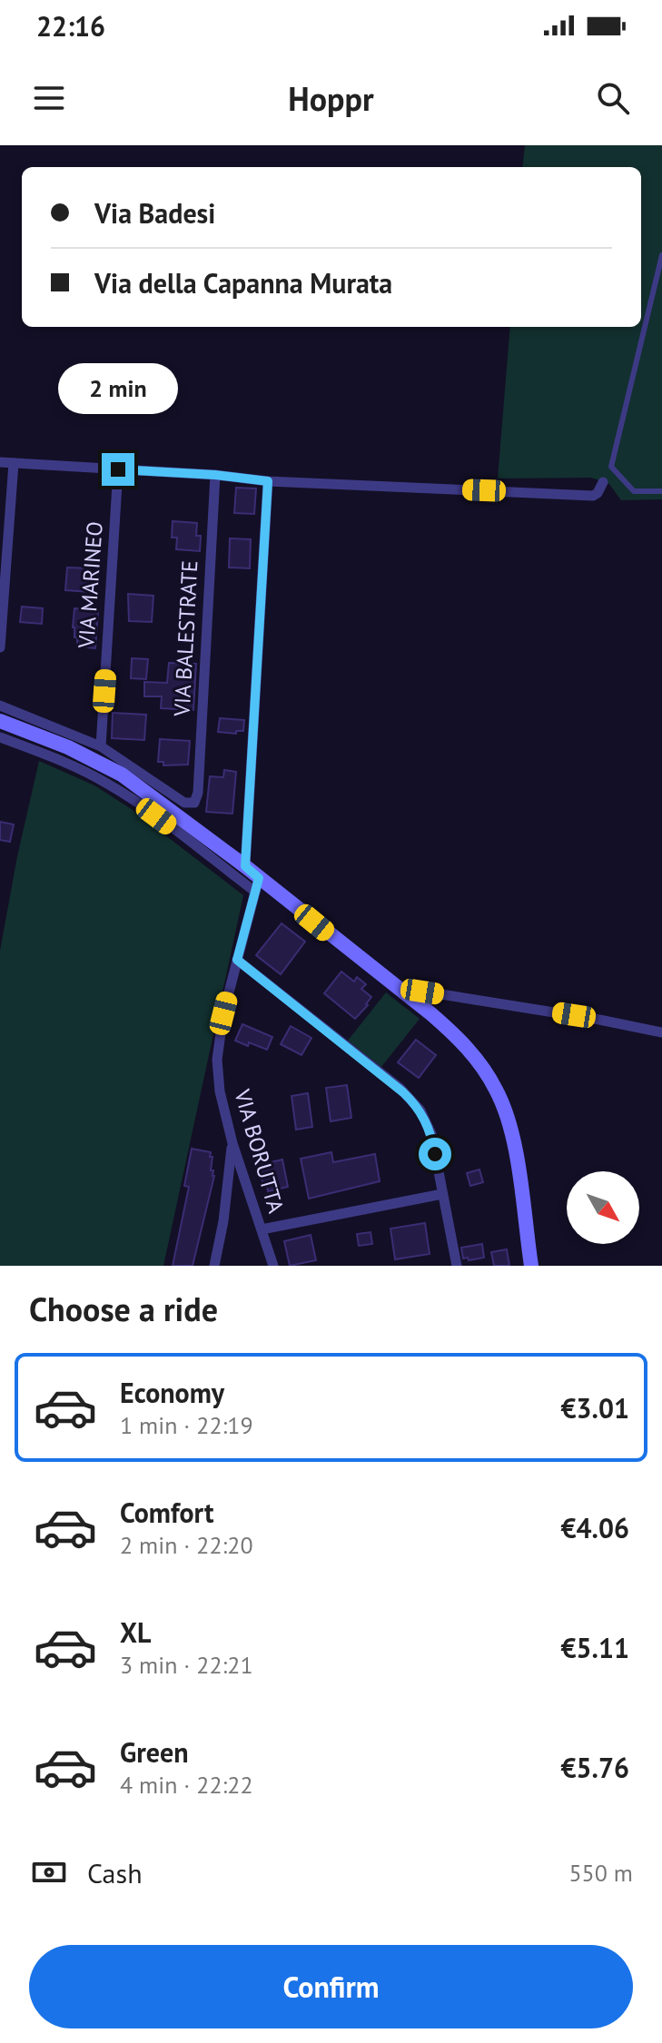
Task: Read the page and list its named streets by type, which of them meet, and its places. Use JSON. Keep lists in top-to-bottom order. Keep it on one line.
{"streets":{"street":["VIA MARINEO","VIA BALESTRATE","VIA BORUTTA"]},"crossings":[["VIA MARINEO","VIA BALESTRATE"]],"north":"bottom right","page":{"status":"22:16","header":"Hoppr","banner":["Via Badesi","Via della Capanna Murata"],"bubble":"2 min","heading":"Choose a ride","list":[{"name":"Economy","note":"1 min · 22:19","value":"€3.01"},{"name":"Comfort","note":"2 min · 22:20","value":"€4.06"},{"name":"XL","note":"3 min · 22:21","value":"€5.11"},{"name":"Green","note":"4 min · 22:22","value":"€5.76"}],"pay":["Cash","550 m"],"buttons":"Confirm"}}
